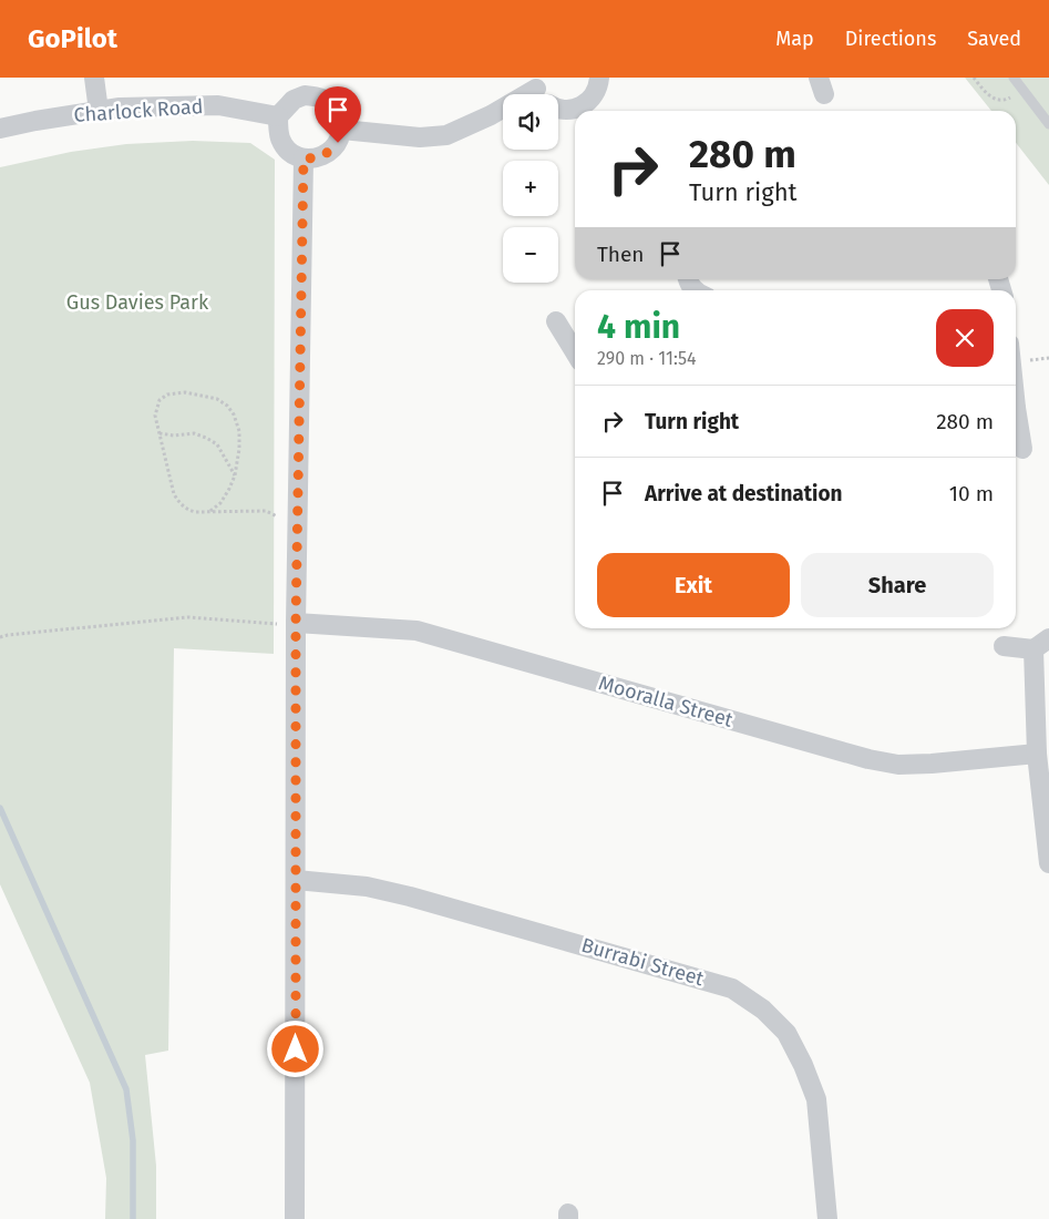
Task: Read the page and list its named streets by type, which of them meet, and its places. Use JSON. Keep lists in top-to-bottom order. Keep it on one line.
{"streets":{"street":["Charlock Road","Mooralla Street","Burrabi Street"]},"parks":["Gus Davies Park"],"page":{"header":"GoPilot","nav":["Map","Directions","Saved"],"map_buttons":["+","−"],"turn":["280 m","Turn right"],"then":"Then","heading":["4 min","290 m · 11:54"],"list":[{"name":"Turn right","value":"280 m"},{"name":"Arrive at destination","value":"10 m"}],"buttons":["Exit","Share"]}}
